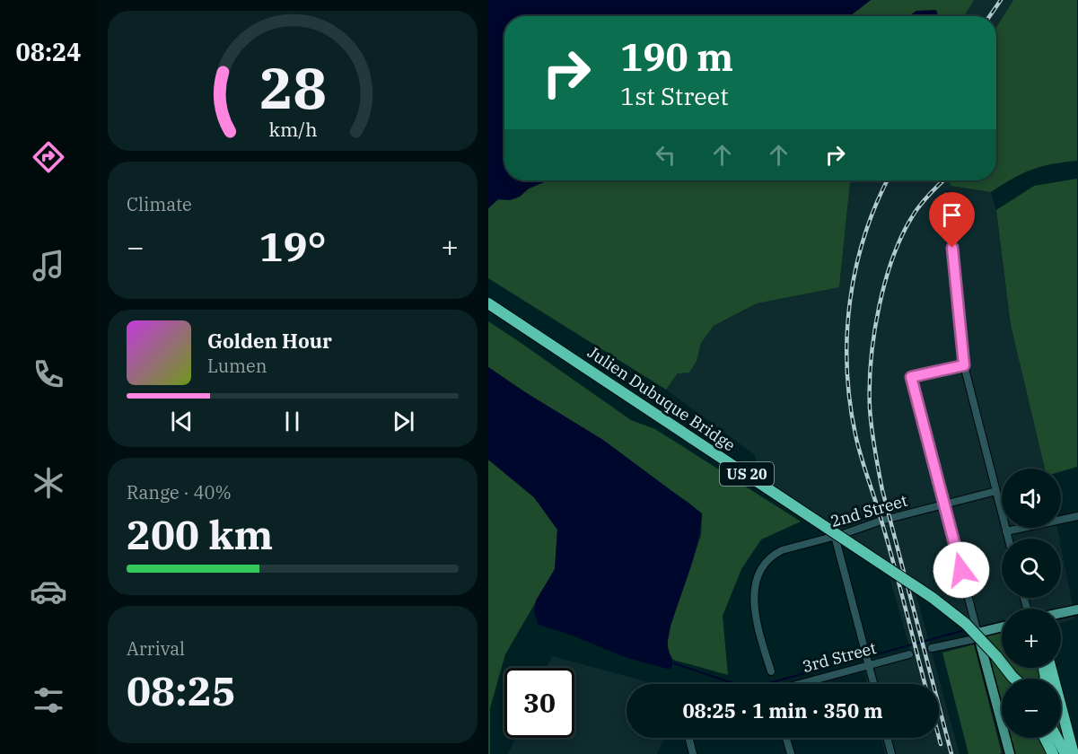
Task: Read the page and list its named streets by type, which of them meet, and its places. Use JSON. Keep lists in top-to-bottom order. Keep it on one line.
{"streets":{"highway":["Julien Dubuque Bridge","US 20"],"street":["2nd Street","3rd Street"]},"page":{"tabs":"08:24","turn":["190 m","1st Street"],"tile":["Climate",["Range · 40%","200 km"],["Arrival","08:25"]],"heat":["−","19°","+"],"song":["Golden Hour","Lumen"],"map_buttons":["+","−"],"limit":"30","trip":"08:25 · 1 min · 350 m","gauge":["28","km/h"]}}
